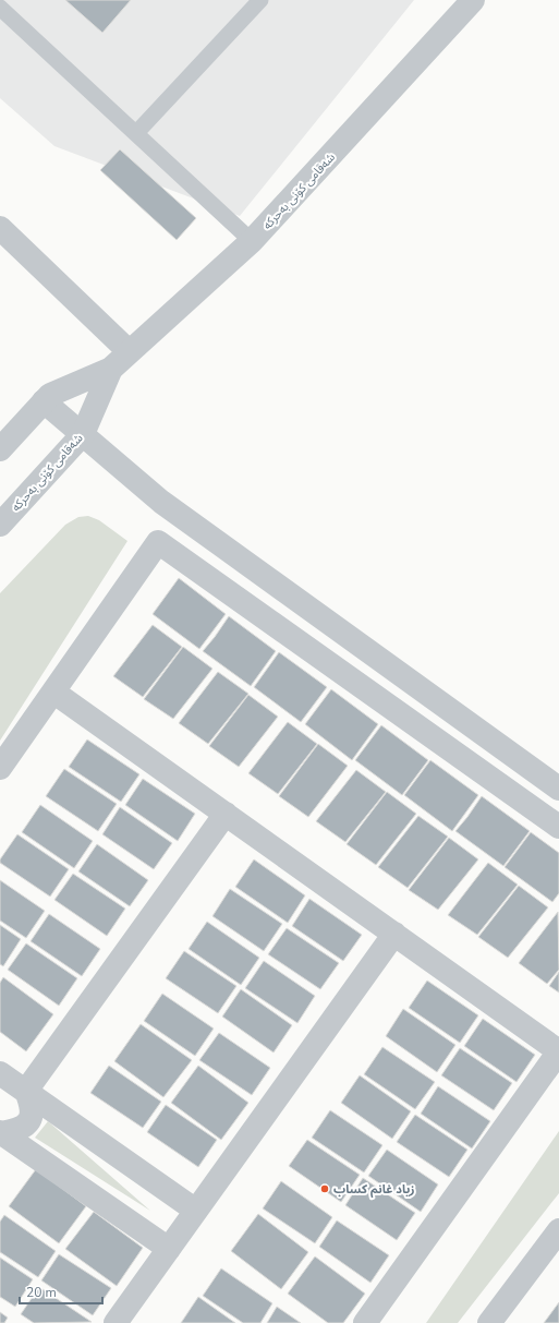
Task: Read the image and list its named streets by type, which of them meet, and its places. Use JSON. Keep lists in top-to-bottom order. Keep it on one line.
{"streets":{"street":["شەقامی کۆنی بەحرکە"]},"places":["زياد غانم كساب"],"scale_bar":"20 m"}
